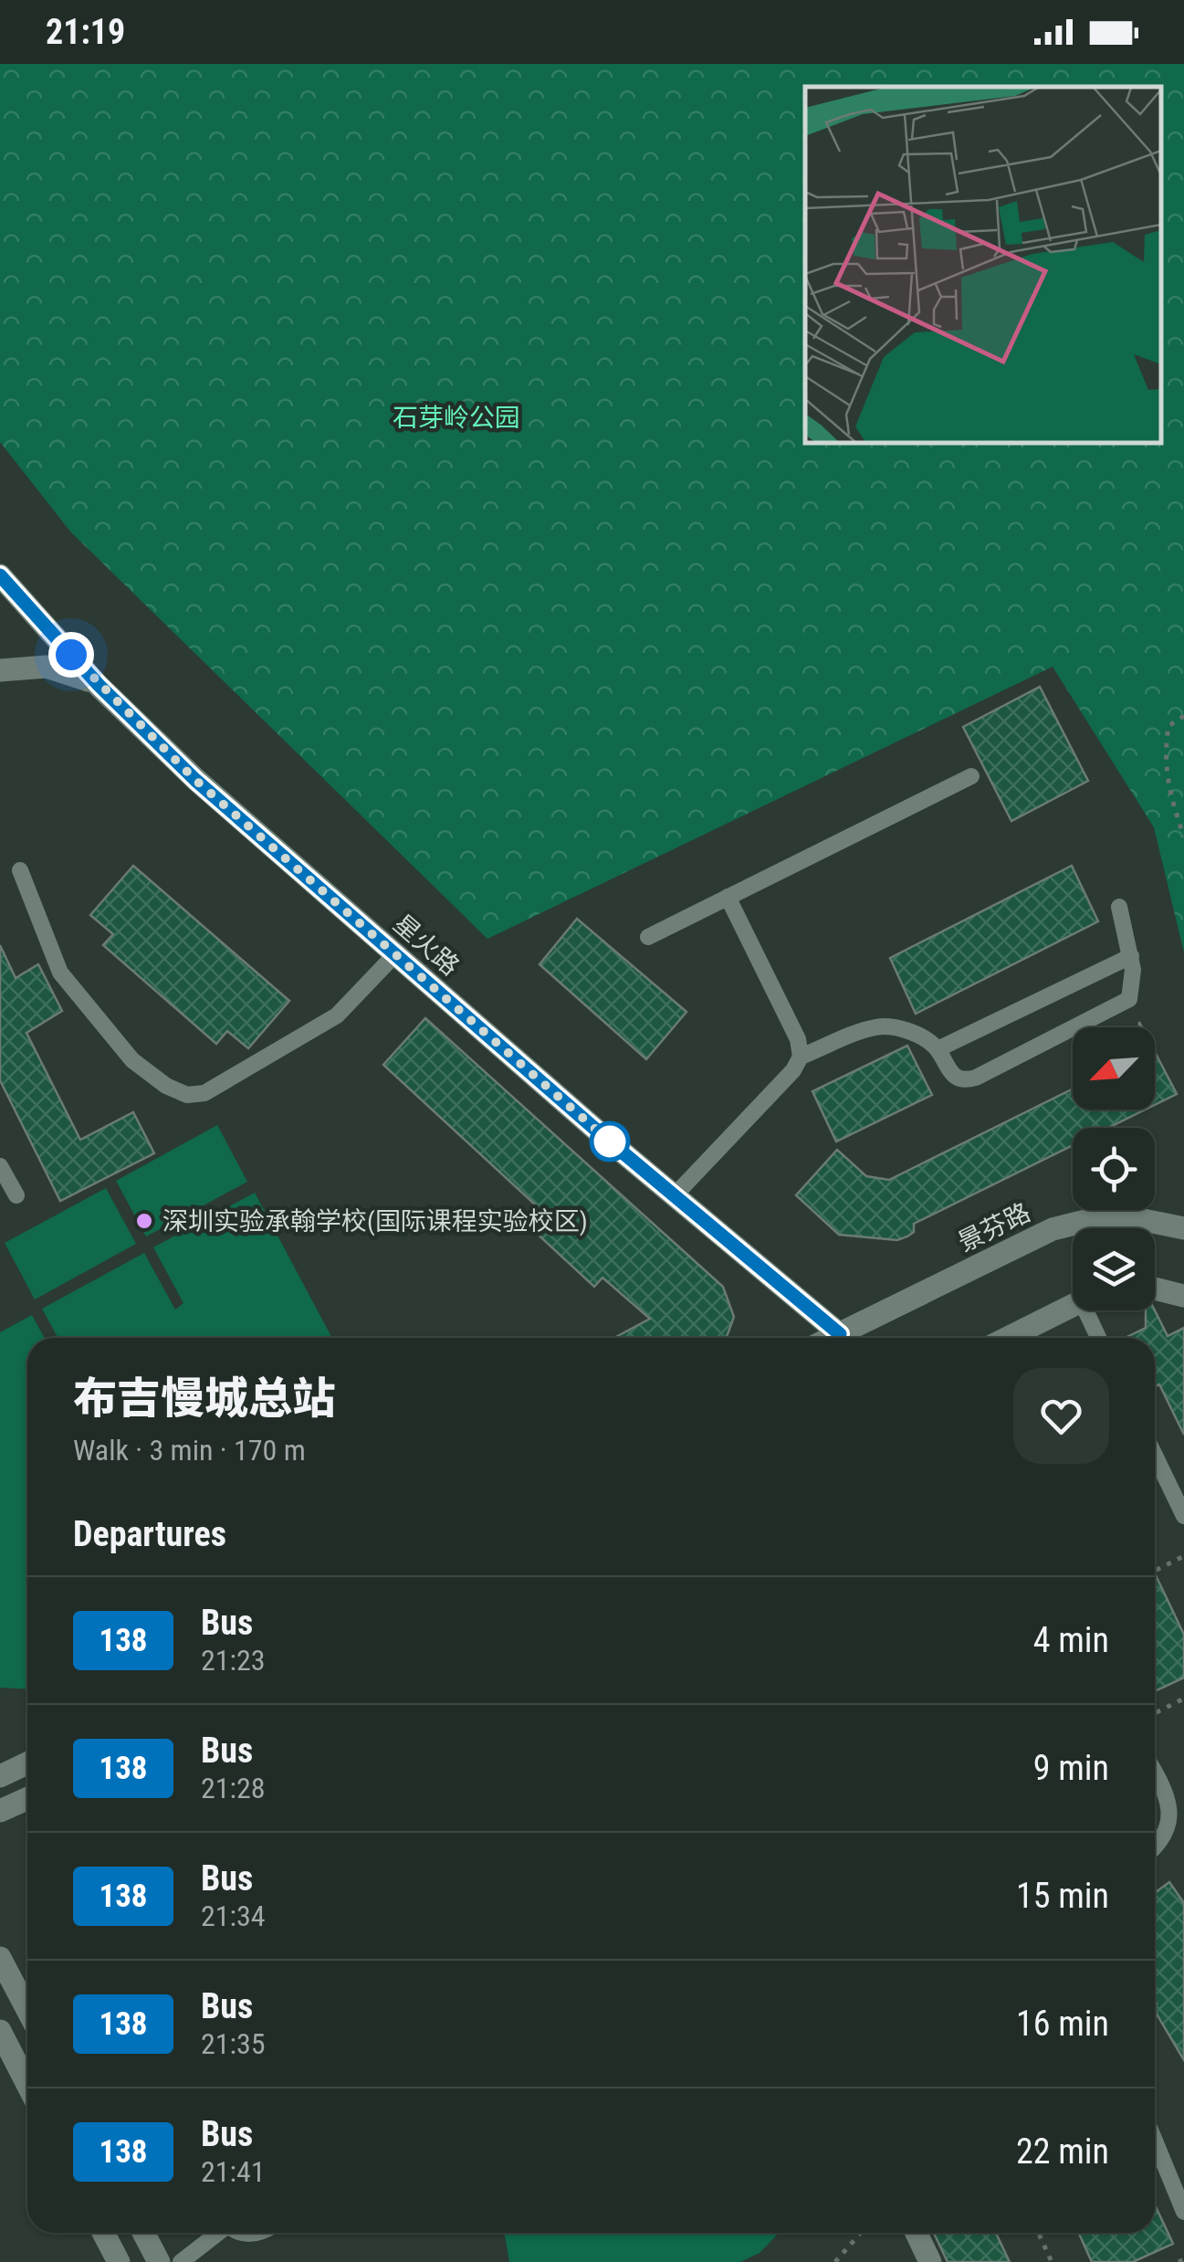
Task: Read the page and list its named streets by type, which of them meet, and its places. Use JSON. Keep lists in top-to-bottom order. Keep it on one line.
{"streets":{"street":["星火路","景芬路"]},"parks":["石芽岭公园"],"places":["深圳实验承翰学校(国际课程实验校区)"],"lines":["bus line 138"],"north":"bottom left","page":{"status":"21:19","heading":[["布吉慢城总站","Walk · 3 min · 170 m"],"Departures"],"list":[{"mark":"138","name":"Bus","note":"21:23","value":"4 min"},{"mark":"138","name":"Bus","note":"21:28","value":"9 min"},{"mark":"138","name":"Bus","note":"21:34","value":"15 min"},{"mark":"138","name":"Bus","note":"21:35","value":"16 min"},{"mark":"138","name":"Bus","note":"21:41","value":"22 min"}]}}
